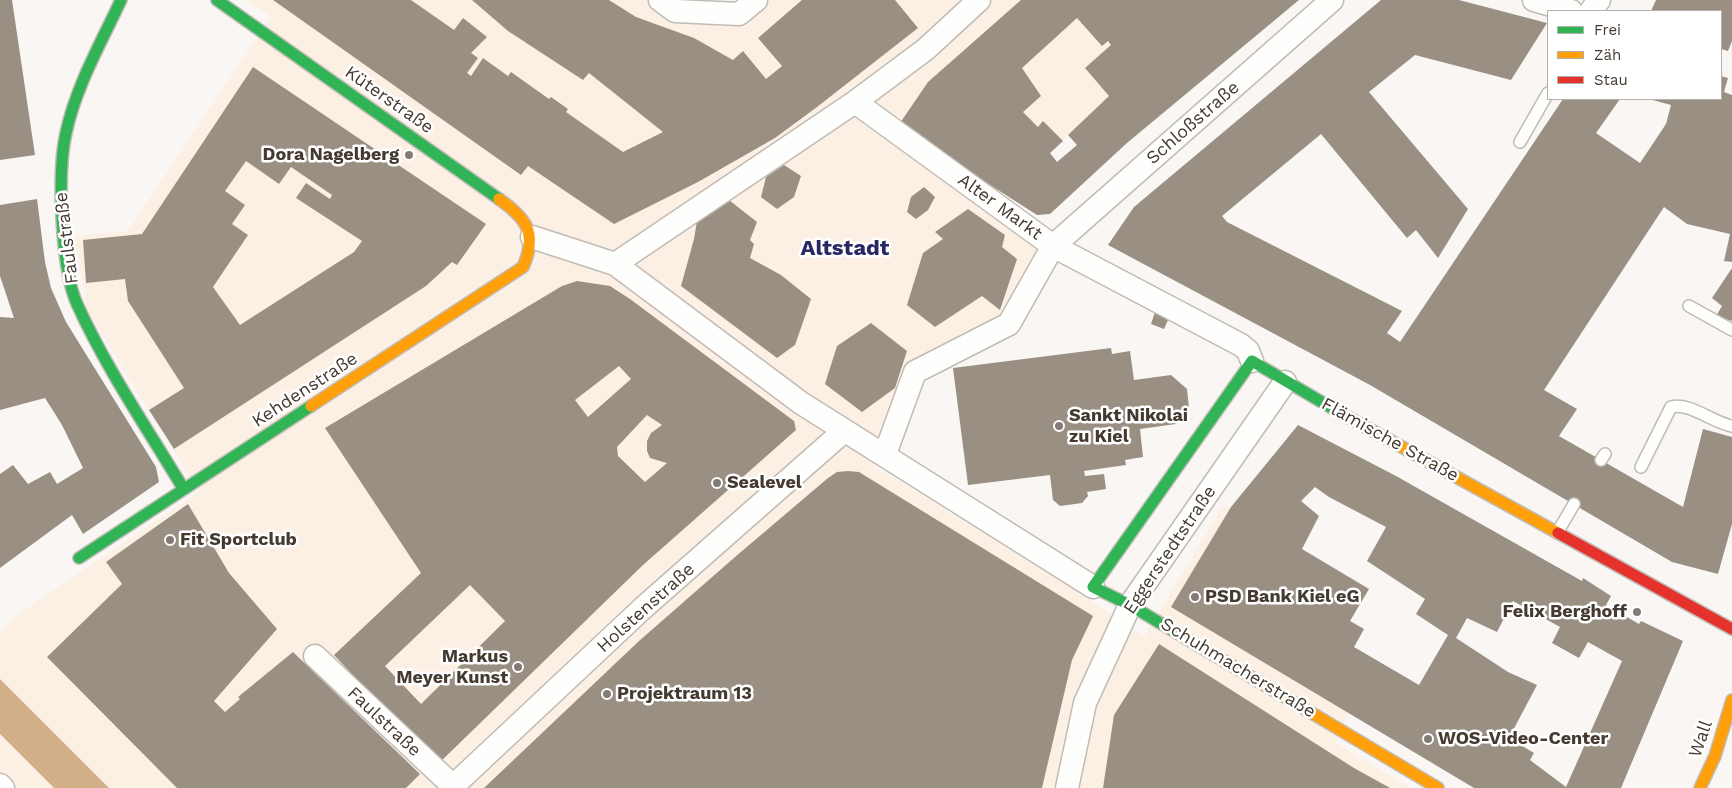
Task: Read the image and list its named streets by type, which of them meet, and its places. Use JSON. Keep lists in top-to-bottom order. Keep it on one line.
{"streets":{"street":["Küterstraße","Schloßstraße","Alter Markt","Faulstraße","Kehdenstraße","Flämische Straße","Eggerstedtstraße","Holstenstraße","Schuhmacherstraße","Wall"]},"crossings":[["Küterstraße","Kehdenstraße"],["Schloßstraße","Alter Markt"],["Schloßstraße","Flämische Straße"],["Alter Markt","Flämische Straße"],["Alter Markt","Schuhmacherstraße"],["Faulstraße","Kehdenstraße"],["Faulstraße","Holstenstraße"],["Flämische Straße","Eggerstedtstraße"],["Eggerstedtstraße","Schuhmacherstraße"]],"districts":["Altstadt"],"places":["Dora Nagelberg","Sankt Nikolai zu Kiel","Sealevel","Fit Sportclub","PSD Bank Kiel eG","Felix Berghoff","Markus Meyer Kunst","Projektraum 13","WOS-Video-Center"],"legend":["Frei","Zäh","Stau"]}
